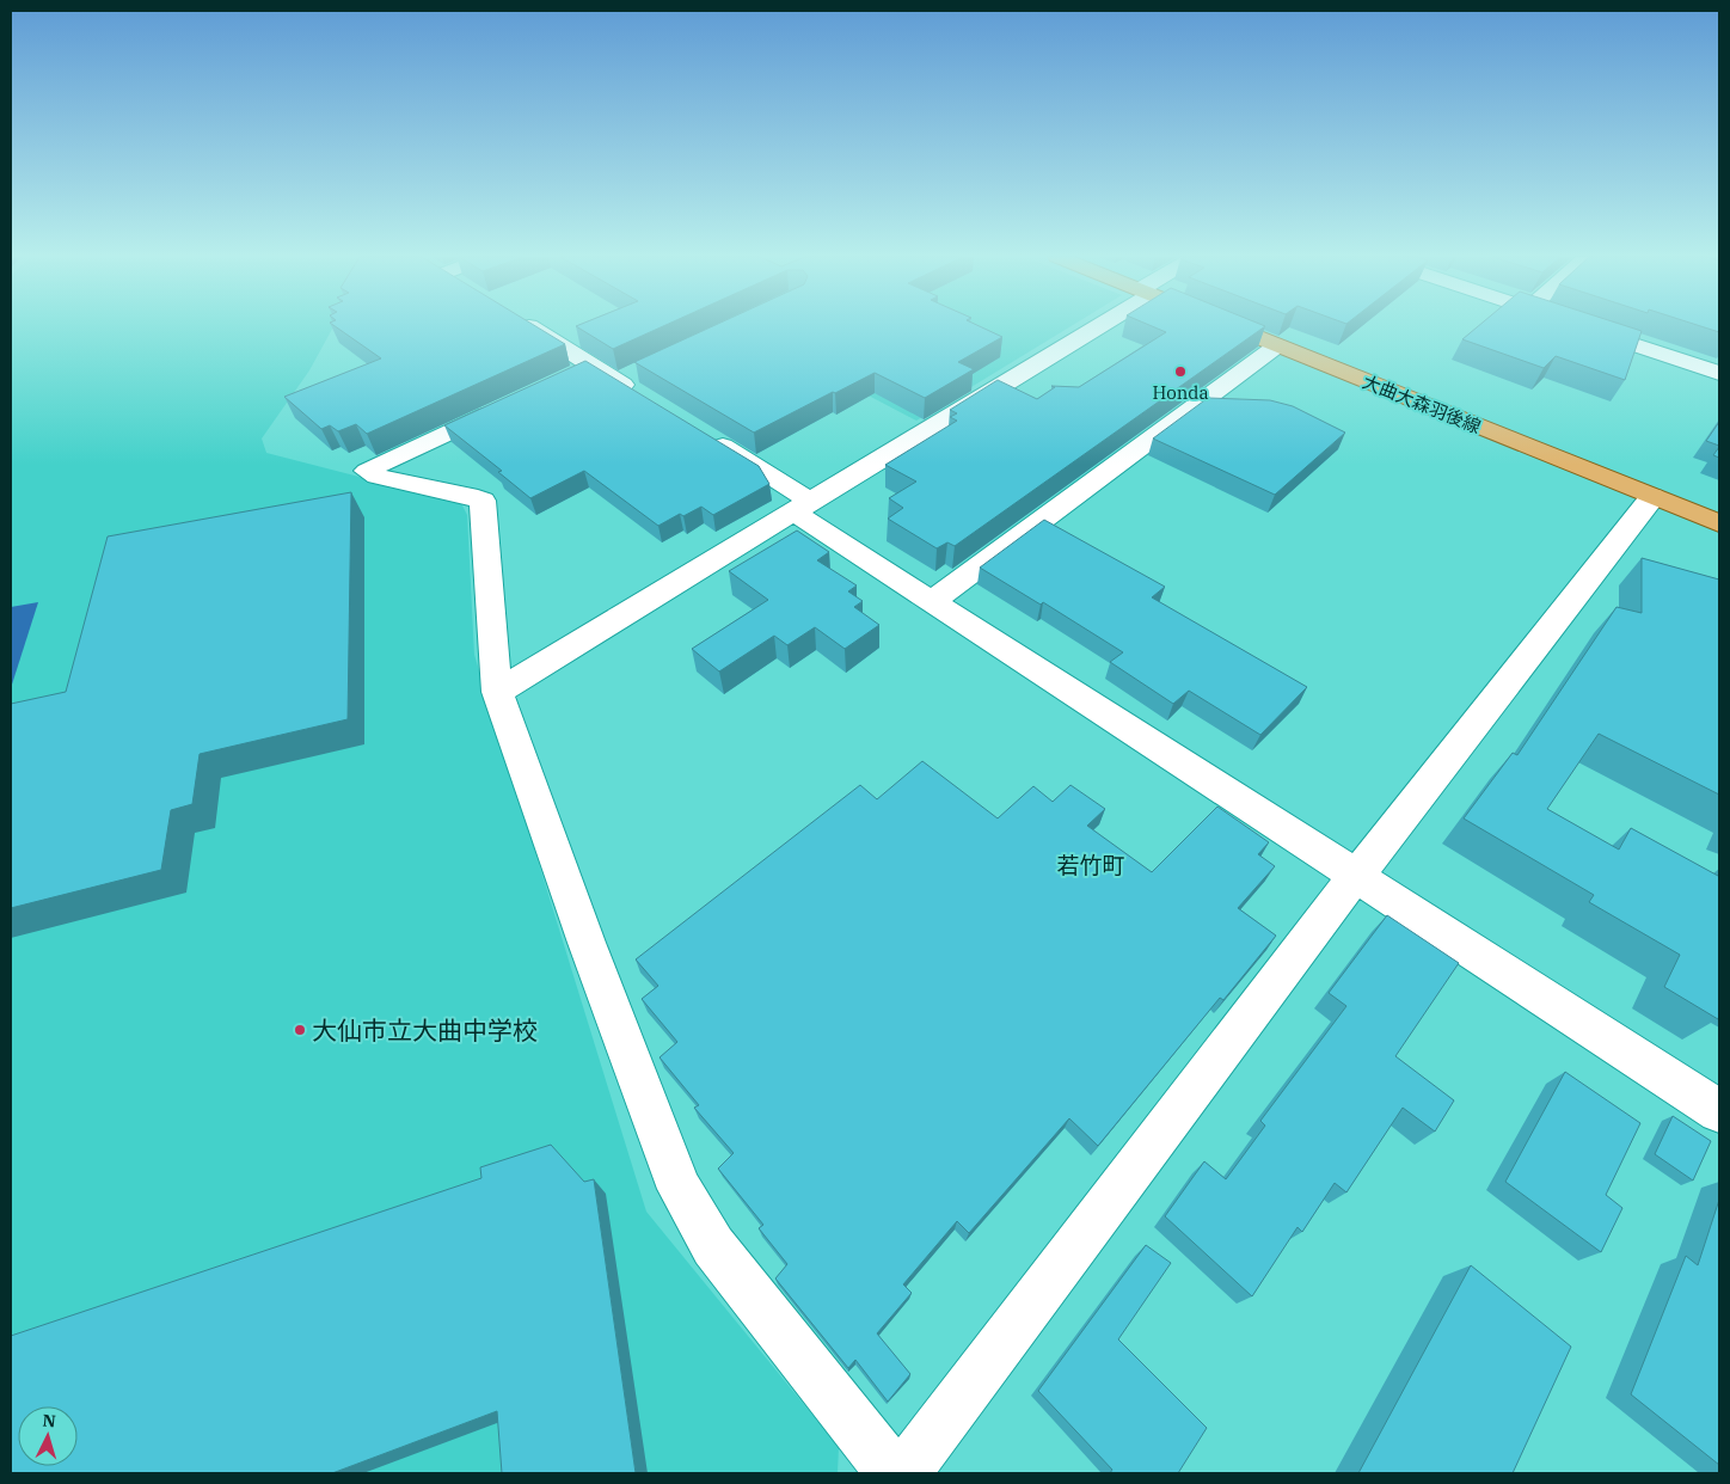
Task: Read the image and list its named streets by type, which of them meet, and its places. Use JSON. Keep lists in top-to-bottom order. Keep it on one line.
{"streets":{"main road":["大曲大森羽後線"]},"districts":["若竹町"],"places":["Honda","大仙市立大曲中学校"],"north":"top"}
